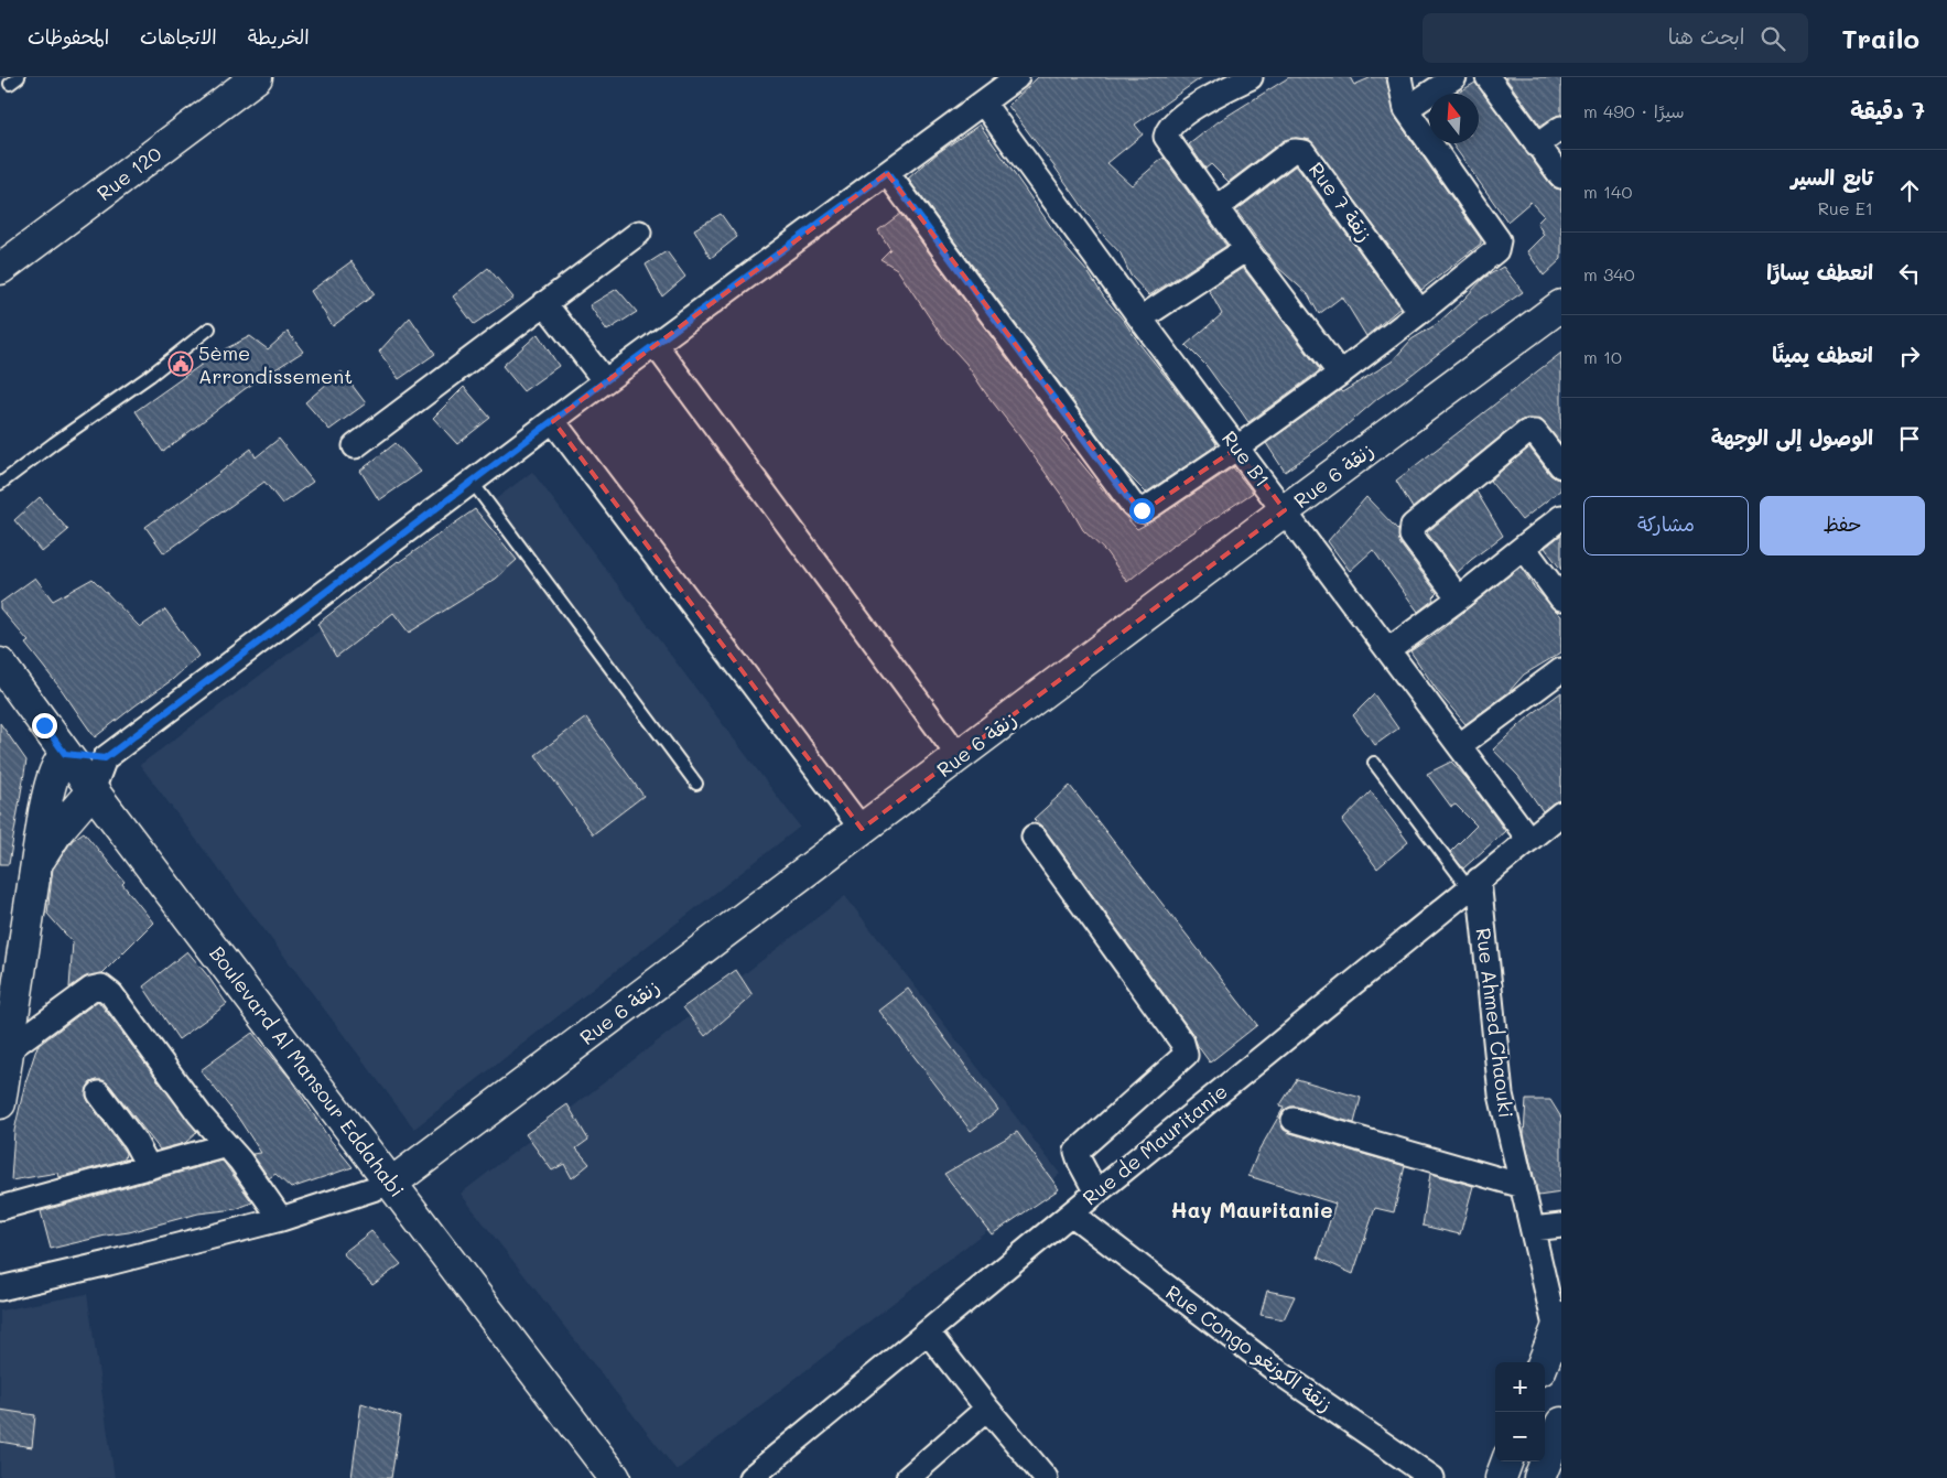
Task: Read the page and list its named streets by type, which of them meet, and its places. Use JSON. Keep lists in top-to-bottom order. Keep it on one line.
{"streets":{"street":["Rue 120","Rue 7 زنقة","Rue B1","Rue 6 زنقة","Rue Ahmed Chaouki","Boulevard Al Mansour Eddahabi","Rue de Mauritanie","Rue Congo زنقة الكونغو"]},"crossings":[["Rue B1","Rue 6 زنقة"],["Rue B1","Rue de Mauritanie"],["Rue 6 زنقة","Boulevard Al Mansour Eddahabi"],["Rue Ahmed Chaouki","Rue de Mauritanie"],["Rue de Mauritanie","Rue Congo زنقة الكونغو"]],"districts":["Hay Mauritanie"],"places":{"public building":["5ème Arrondissement"]},"north":"top","page":{"header":"Trailo","search":"ابحث هنا","nav":["الخريطة","الاتجاهات","المحفوظات"],"heading":["7 دقيقة","سيرًا · 490 m"],"list":[["تابع السير","Rue E1","140 m"],["انعطف يسارًا","340 m"],["انعطف يمينًا","10 m"],"الوصول إلى الوجهة"],"buttons":["حفظ","مشاركة"],"map_buttons":["+","−"]}}
